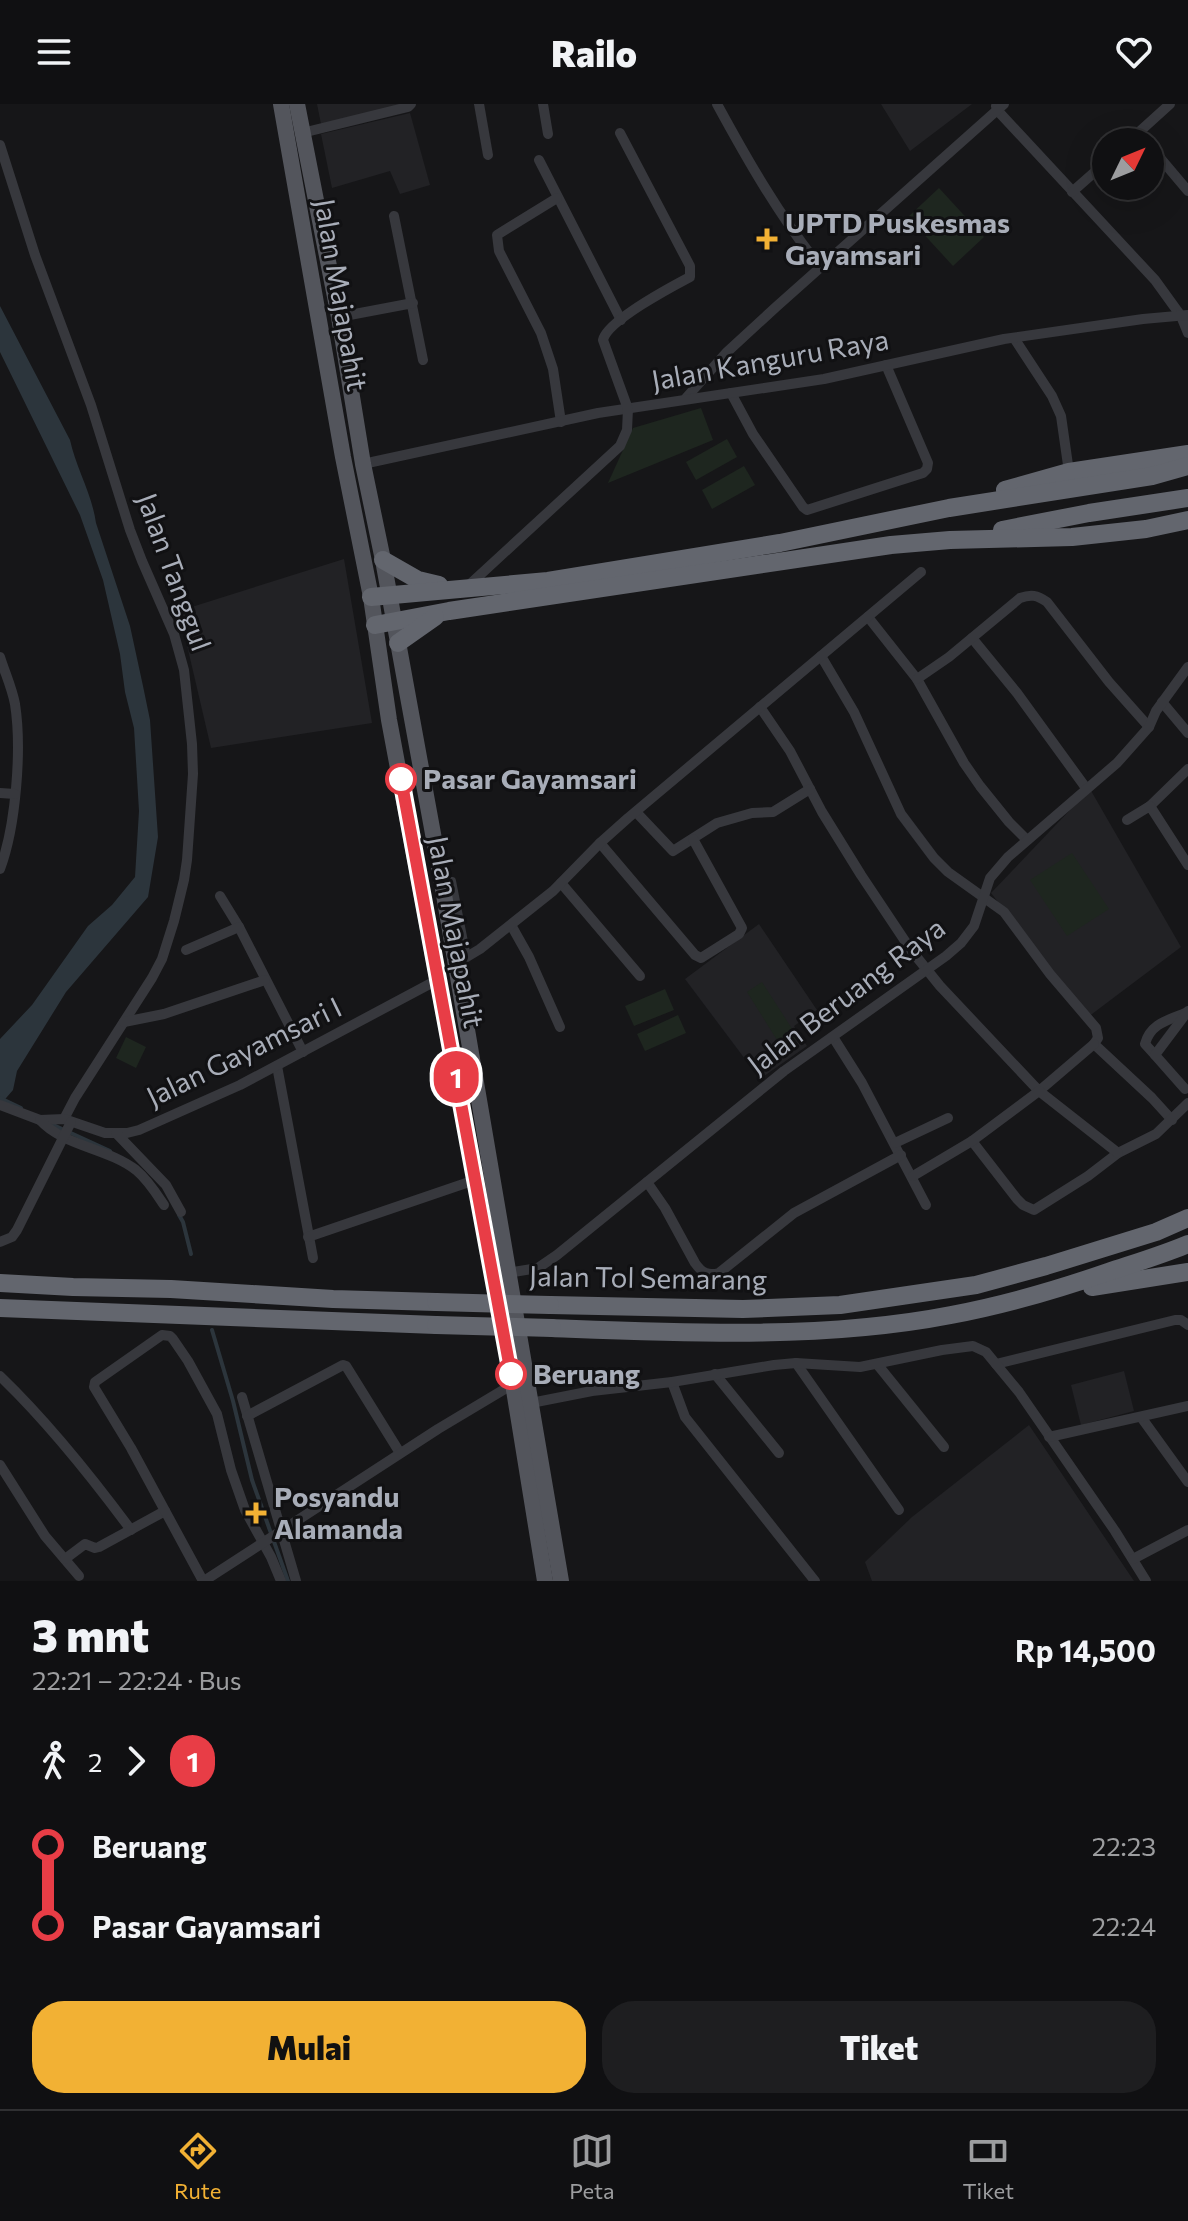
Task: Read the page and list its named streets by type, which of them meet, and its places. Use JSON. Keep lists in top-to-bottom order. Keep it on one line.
{"streets":{"highway":["Jalan Tol Semarang"],"main road":["Jalan Majapahit"],"street":["Jalan Kanguru Raya","Jalan Tanggul","Jalan Beruang Raya","Jalan Gayamsari I"]},"crossings":[["Jalan Majapahit","Jalan Kanguru Raya"],["Jalan Majapahit","Jalan Beruang Raya"],["Jalan Majapahit","Jalan Gayamsari I"],["Jalan Tanggul","Jalan Gayamsari I"]],"places":{"health":["UPTD Puskesmas Gayamsari","Posyandu Alamanda"],"other":["Pasar Gayamsari","Beruang"]},"lines":["bus line 1"],"north":"top right","page":{"header":"Railo","on_map":"1","heading":["3 mnt","22:21 – 22:24 · Bus","Rp 14,500"],"legs":["2","1"],"list":[{"name":"Beruang","value":"22:23"},{"name":"Pasar Gayamsari","value":"22:24"}],"buttons":["Mulai","Tiket"],"tabs":["Rute","Peta","Tiket"]}}
